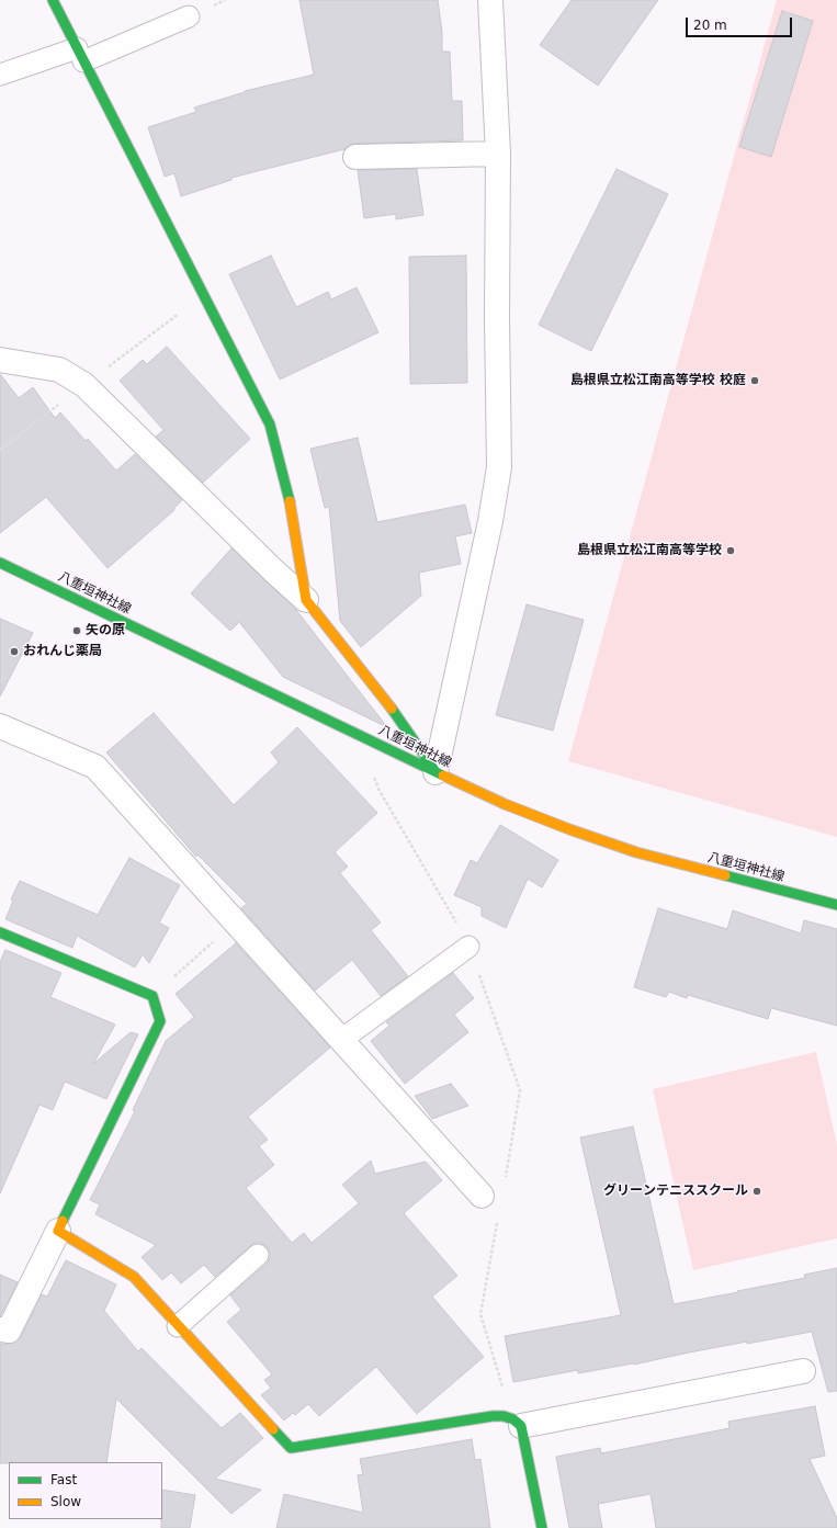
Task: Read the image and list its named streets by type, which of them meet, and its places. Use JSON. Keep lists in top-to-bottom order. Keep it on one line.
{"streets":{"street":["八重垣神社線"]},"places":["島根県立松江南高等学校 校庭","島根県立松江南高等学校","矢の原","おれんじ薬局","グリーンテニススクール"],"legend":["Fast","Slow"],"scale_bar":"20 m"}
